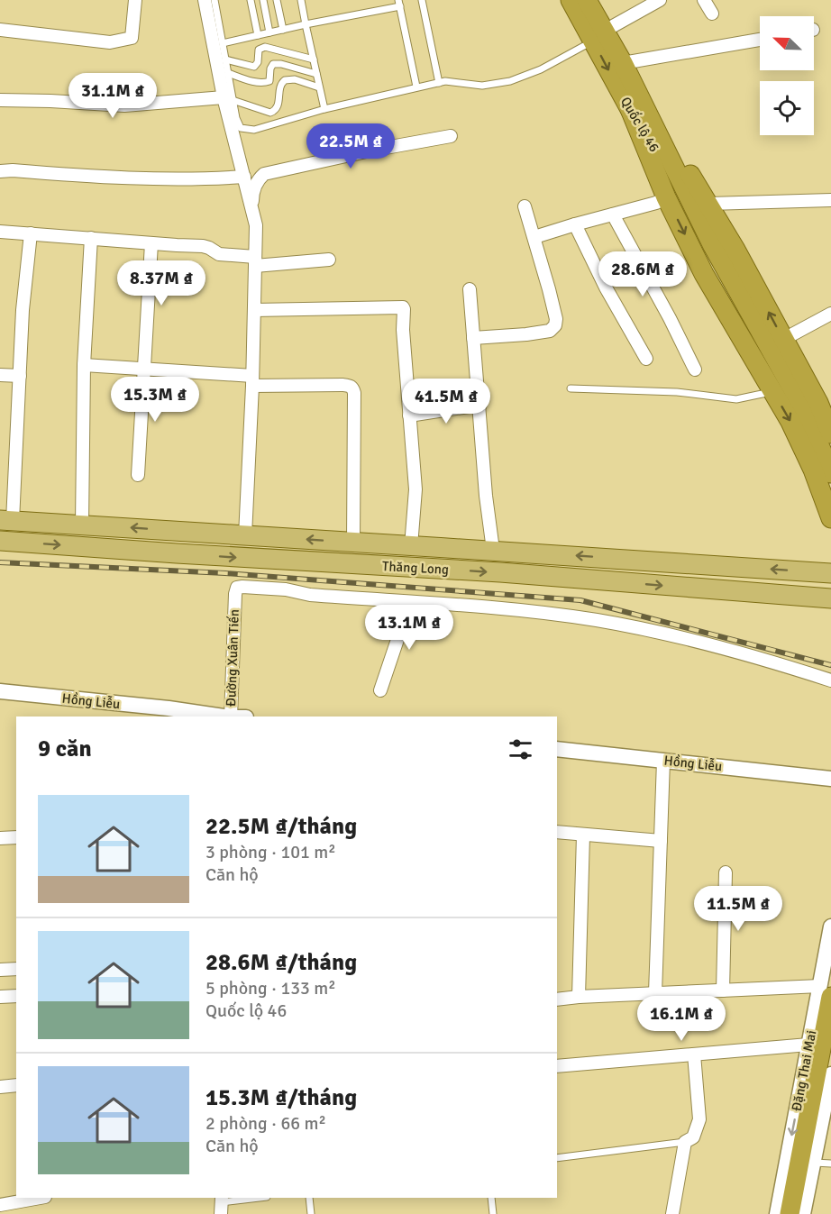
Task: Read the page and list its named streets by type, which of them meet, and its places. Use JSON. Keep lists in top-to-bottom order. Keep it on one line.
{"streets":{"highway":["Quốc lộ 46","Đặng Thai Mai"],"main road":["Thăng Long"],"street":["Đường Xuân Tiến","Hồng Liễu"]},"north":"top left","page":{"price":["31.1M ₫","22.5M ₫","28.6M ₫","8.37M ₫","15.3M ₫","41.5M ₫","13.1M ₫","11.5M ₫","16.1M ₫"],"heading":"9 căn","list":[{"name":"22.5M ₫/tháng","note":"3 phòng · 101 m² · Căn hộ"},{"name":"28.6M ₫/tháng","note":"5 phòng · 133 m² · Quốc lộ 46"},{"name":"15.3M ₫/tháng","note":"2 phòng · 66 m² · Căn hộ"}]}}
